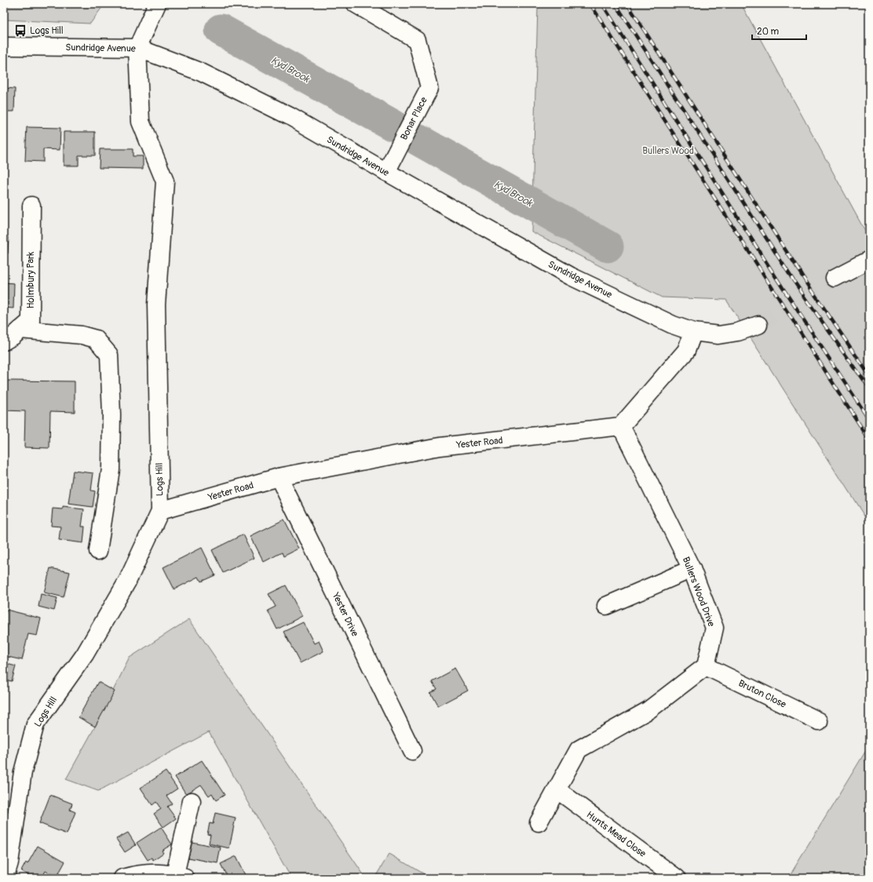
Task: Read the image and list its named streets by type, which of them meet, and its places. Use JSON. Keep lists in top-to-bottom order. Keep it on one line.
{"streets":{"street":["Sundridge Avenue","Bonar Place","Holmbury Park","Yester Road","Logs Hill","Bullers Wood Drive","Yester Drive","Bruton Close","Hunts Mead Close"]},"crossings":[["Sundridge Avenue","Bonar Place"],["Sundridge Avenue","Logs Hill"],["Yester Road","Logs Hill"],["Yester Road","Bullers Wood Drive"],["Yester Road","Yester Drive"],["Bullers Wood Drive","Bruton Close"]],"water":["Kyd Brook"],"parks":["Bullers Wood"],"places":{"bus stop":["Logs Hill"]},"scale_bar":"20 m"}
